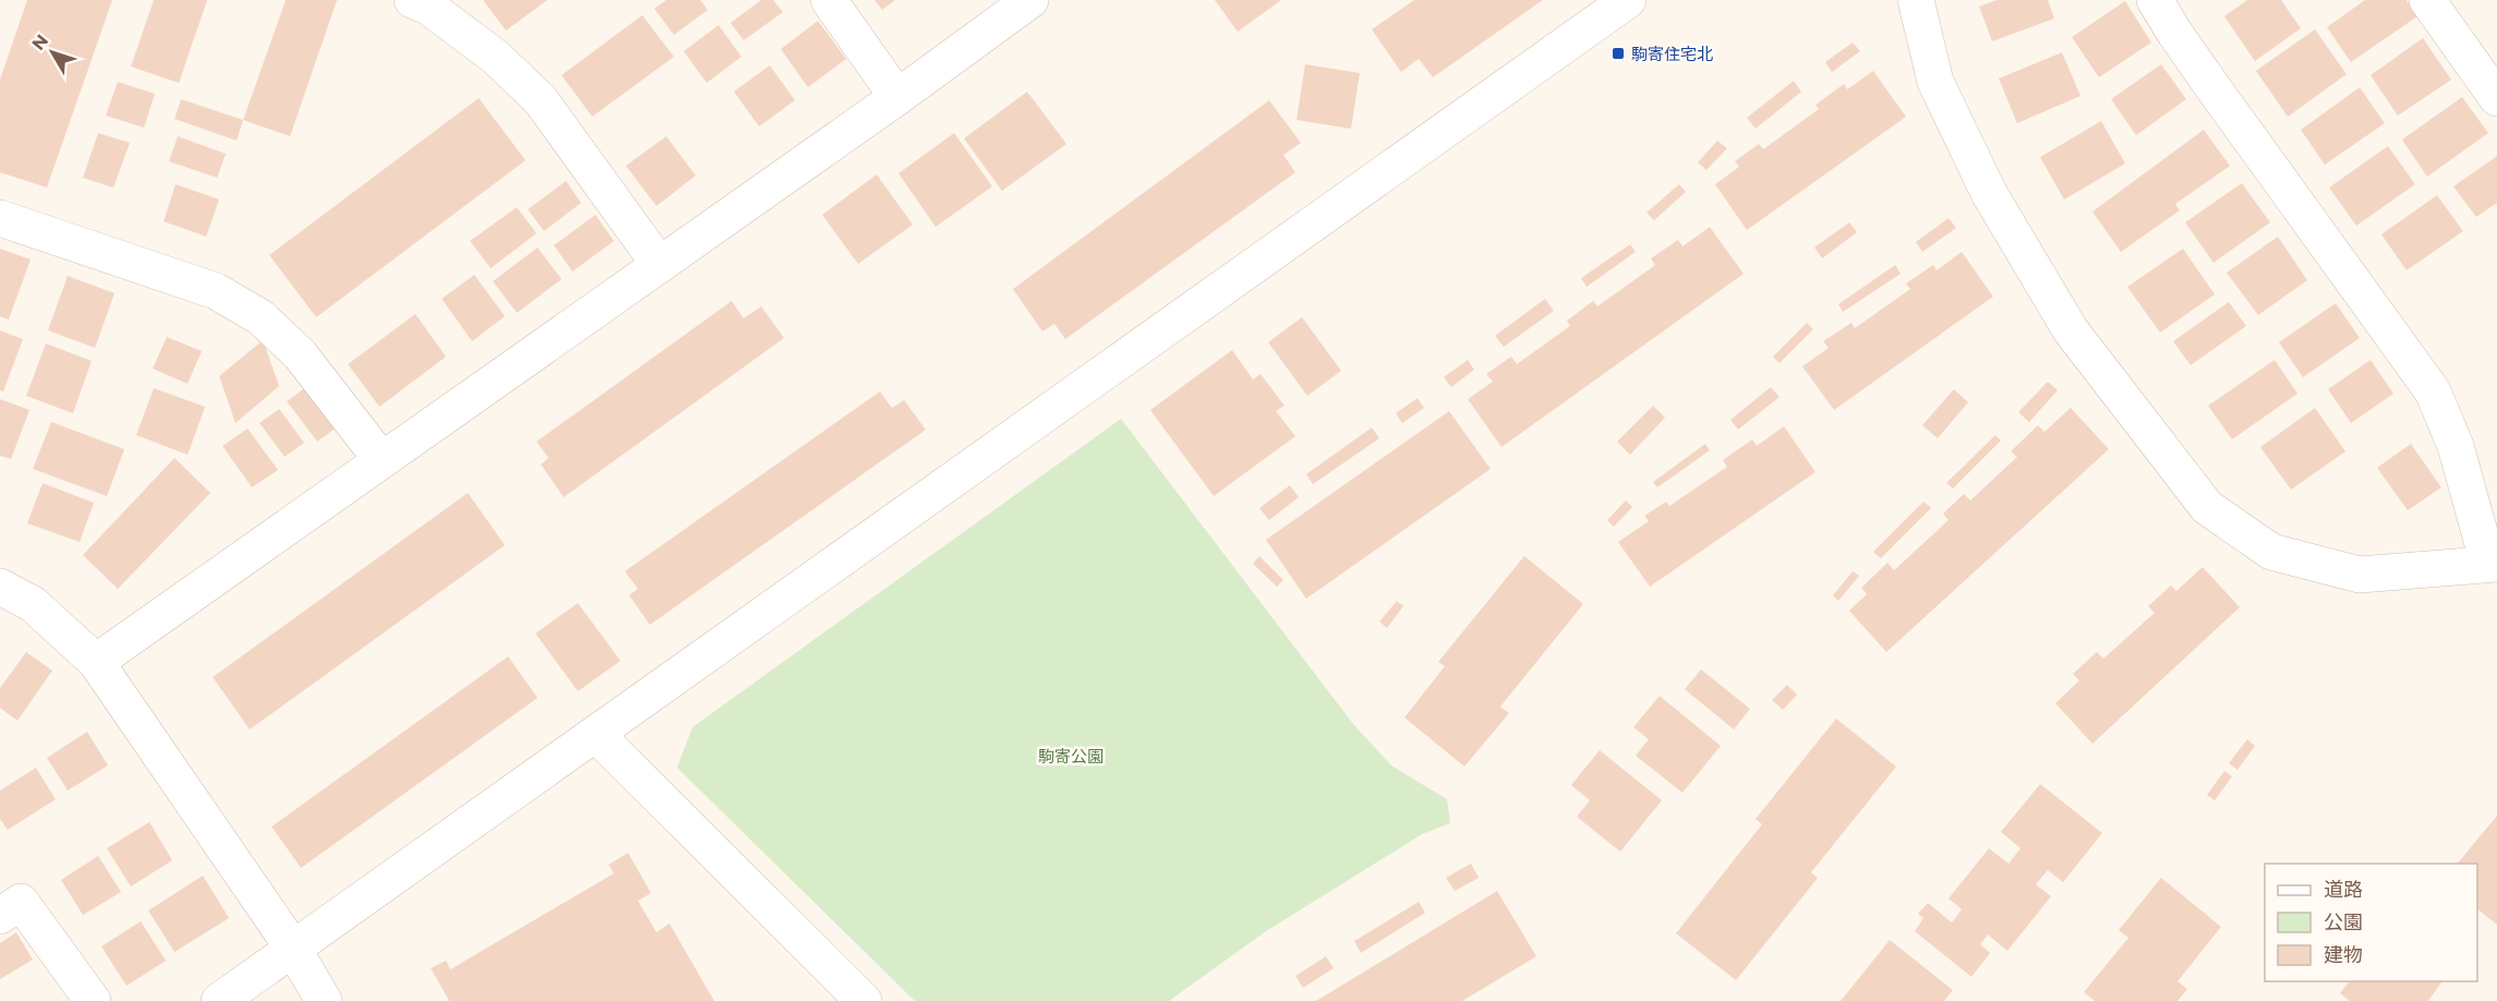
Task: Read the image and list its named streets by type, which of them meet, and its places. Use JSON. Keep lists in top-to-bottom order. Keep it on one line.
{"parks":["駒寄公園"],"places":{"transit":["駒寄住宅北"]},"legend":["道路","公園","建物"],"north":"top left"}
